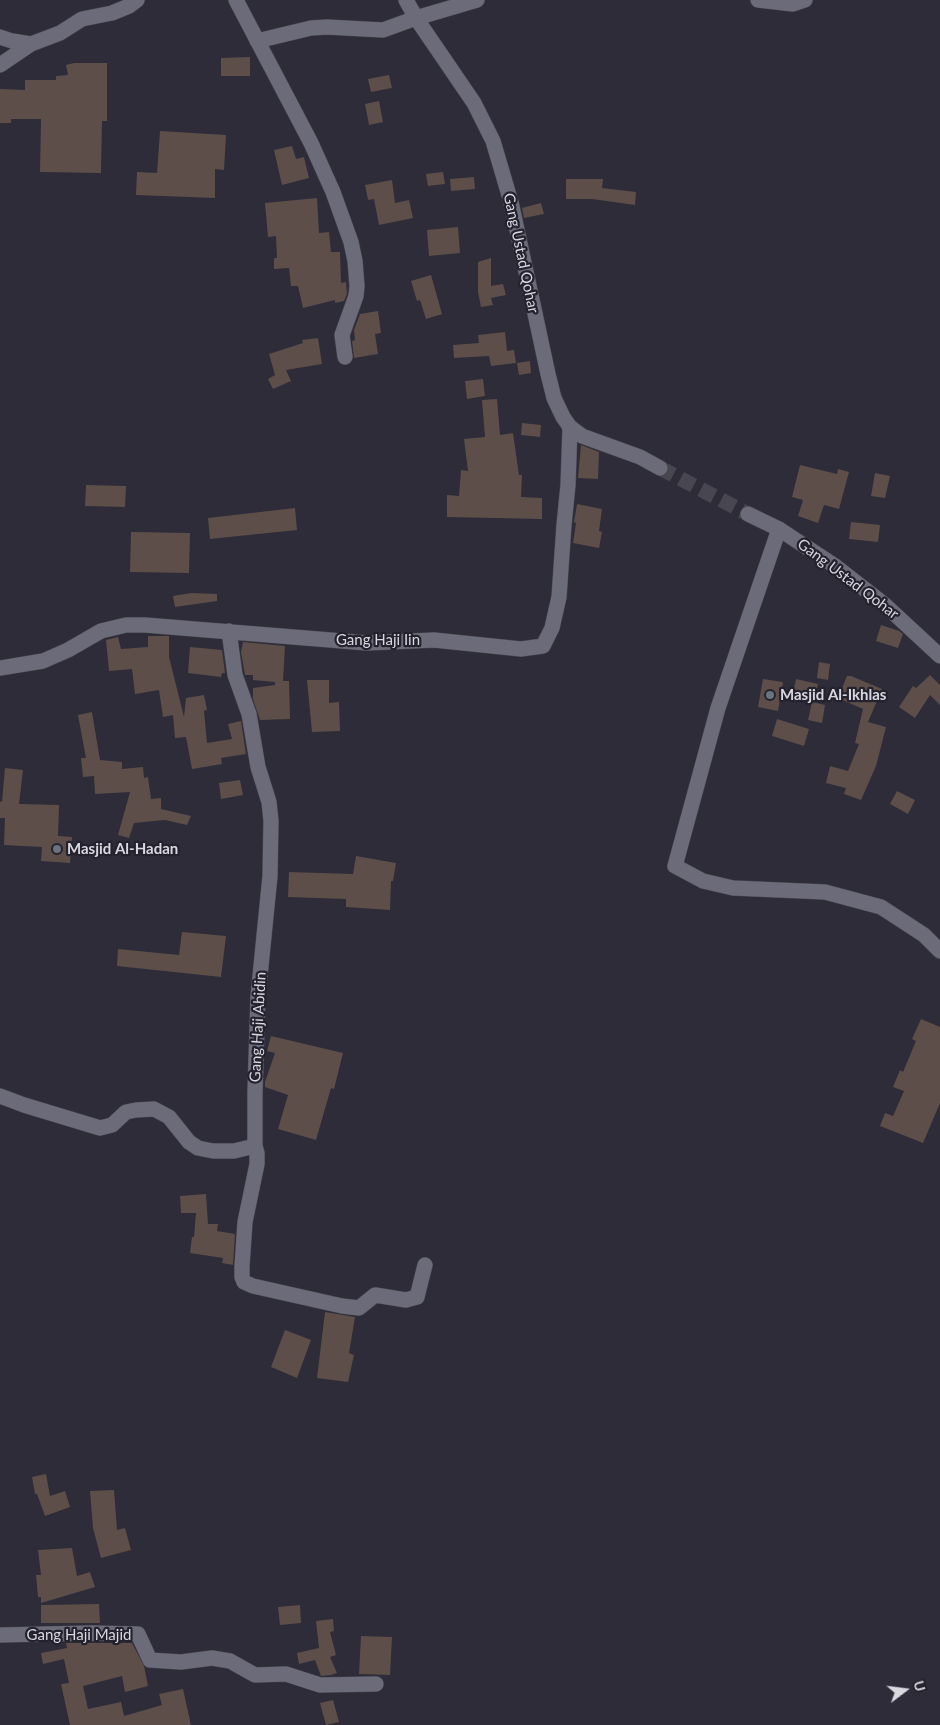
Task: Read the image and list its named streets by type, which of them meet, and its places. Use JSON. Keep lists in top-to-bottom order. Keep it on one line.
{"streets":{"street":["Gang Ustad Qohar","Gang Haji Iin","Gang Haji Abidin","Gang Haji Majid"]},"crossings":[["Gang Ustad Qohar","Gang Haji Iin"],["Gang Haji Iin","Gang Haji Abidin"]],"places":["Masjid Al-Ikhlas","Masjid Al-Hadan"],"north":"right"}
